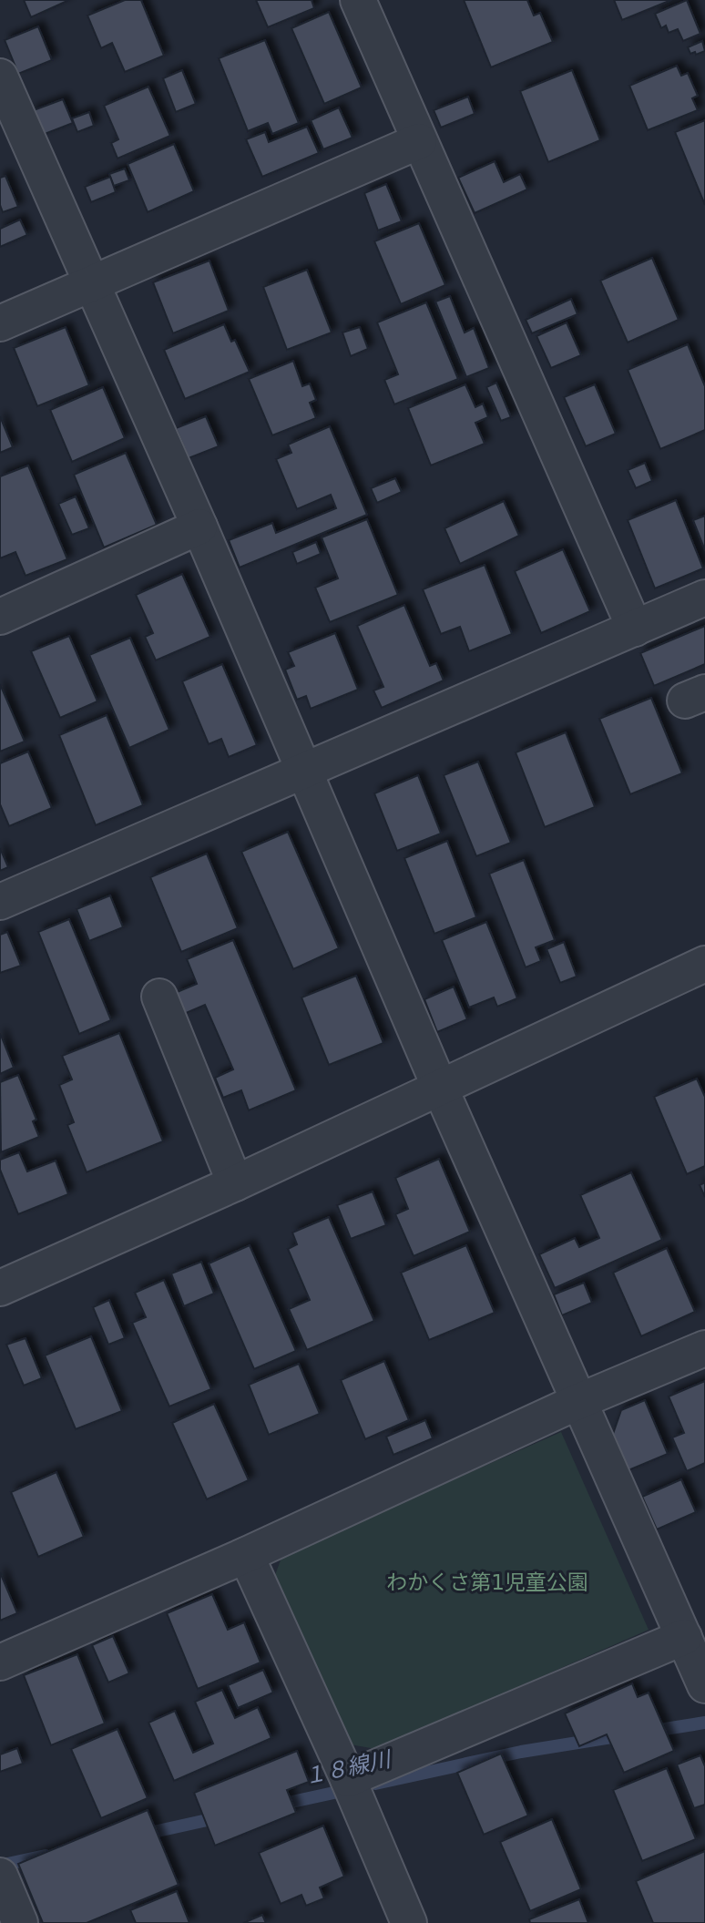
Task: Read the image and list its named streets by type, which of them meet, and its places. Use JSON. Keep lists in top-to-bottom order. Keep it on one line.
{"water":["１８線川"],"parks":["わかくさ第1児童公園"]}
